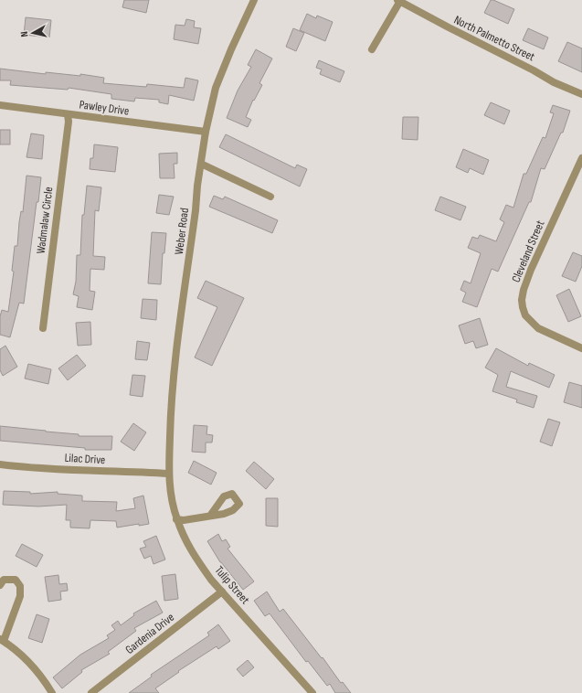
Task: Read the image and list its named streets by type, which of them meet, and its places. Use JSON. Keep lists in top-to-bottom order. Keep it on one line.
{"streets":{"street":["North Palmetto Street","Pawley Drive","Wadmalaw Circle","Weber Road","Cleveland Street","Lilac Drive","Tulip Street","Gardenia Drive"]},"crossings":[["Pawley Drive","Wadmalaw Circle"],["Pawley Drive","Weber Road"],["Weber Road","Lilac Drive"],["Weber Road","Tulip Street"],["Lilac Drive","Tulip Street"],["Tulip Street","Gardenia Drive"]],"north":"left"}
